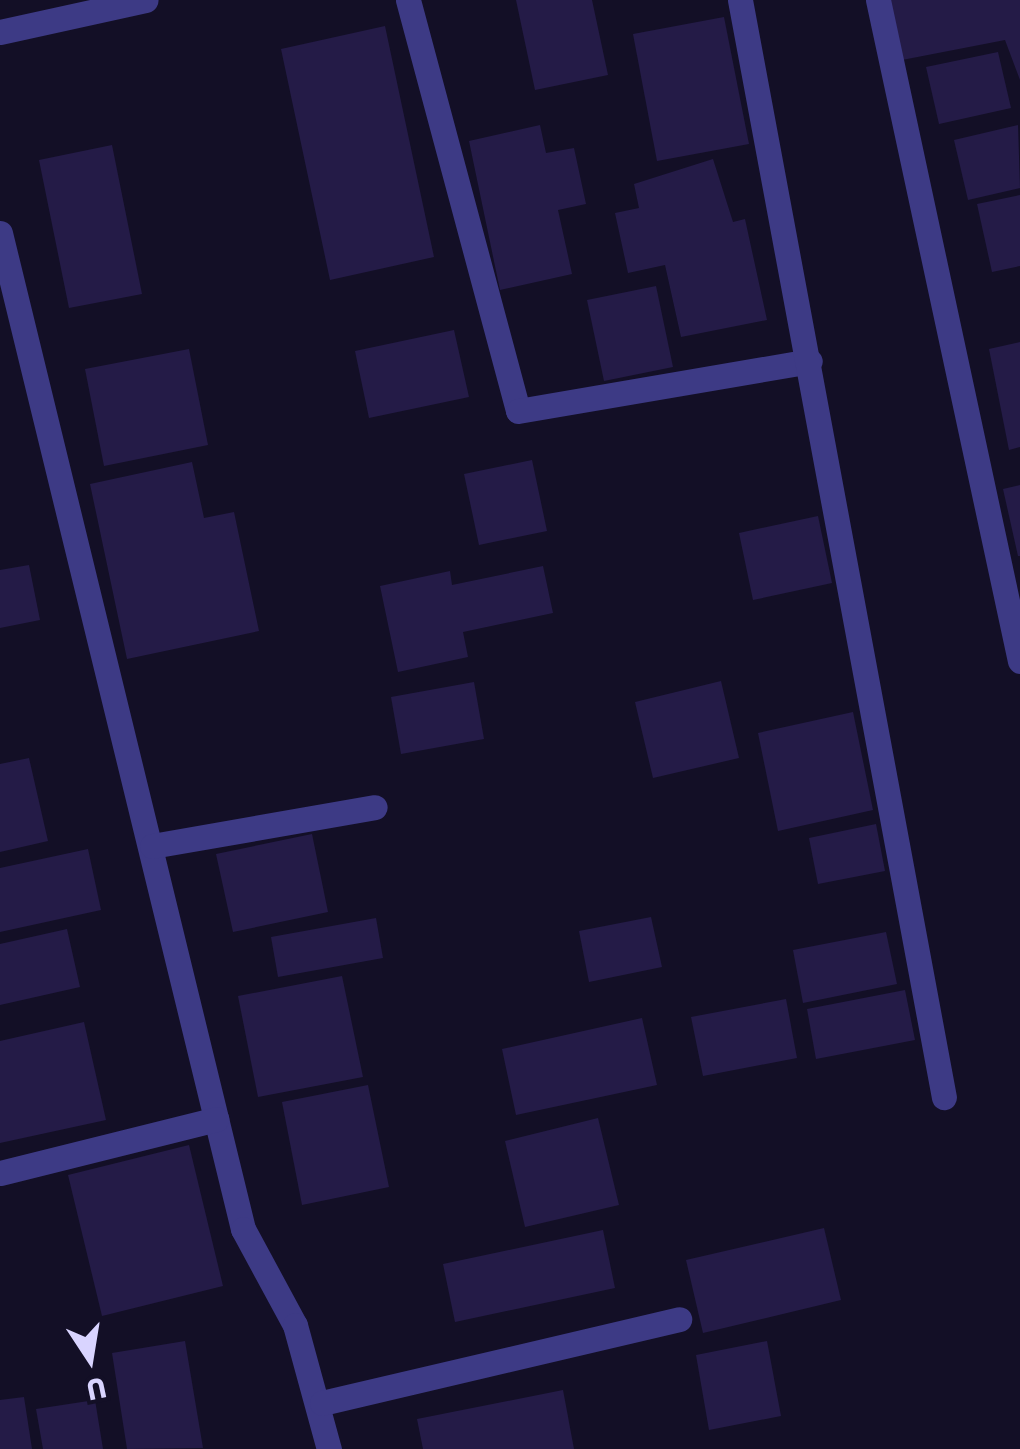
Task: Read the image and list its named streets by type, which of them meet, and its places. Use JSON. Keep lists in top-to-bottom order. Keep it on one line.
{"north":"bottom"}
